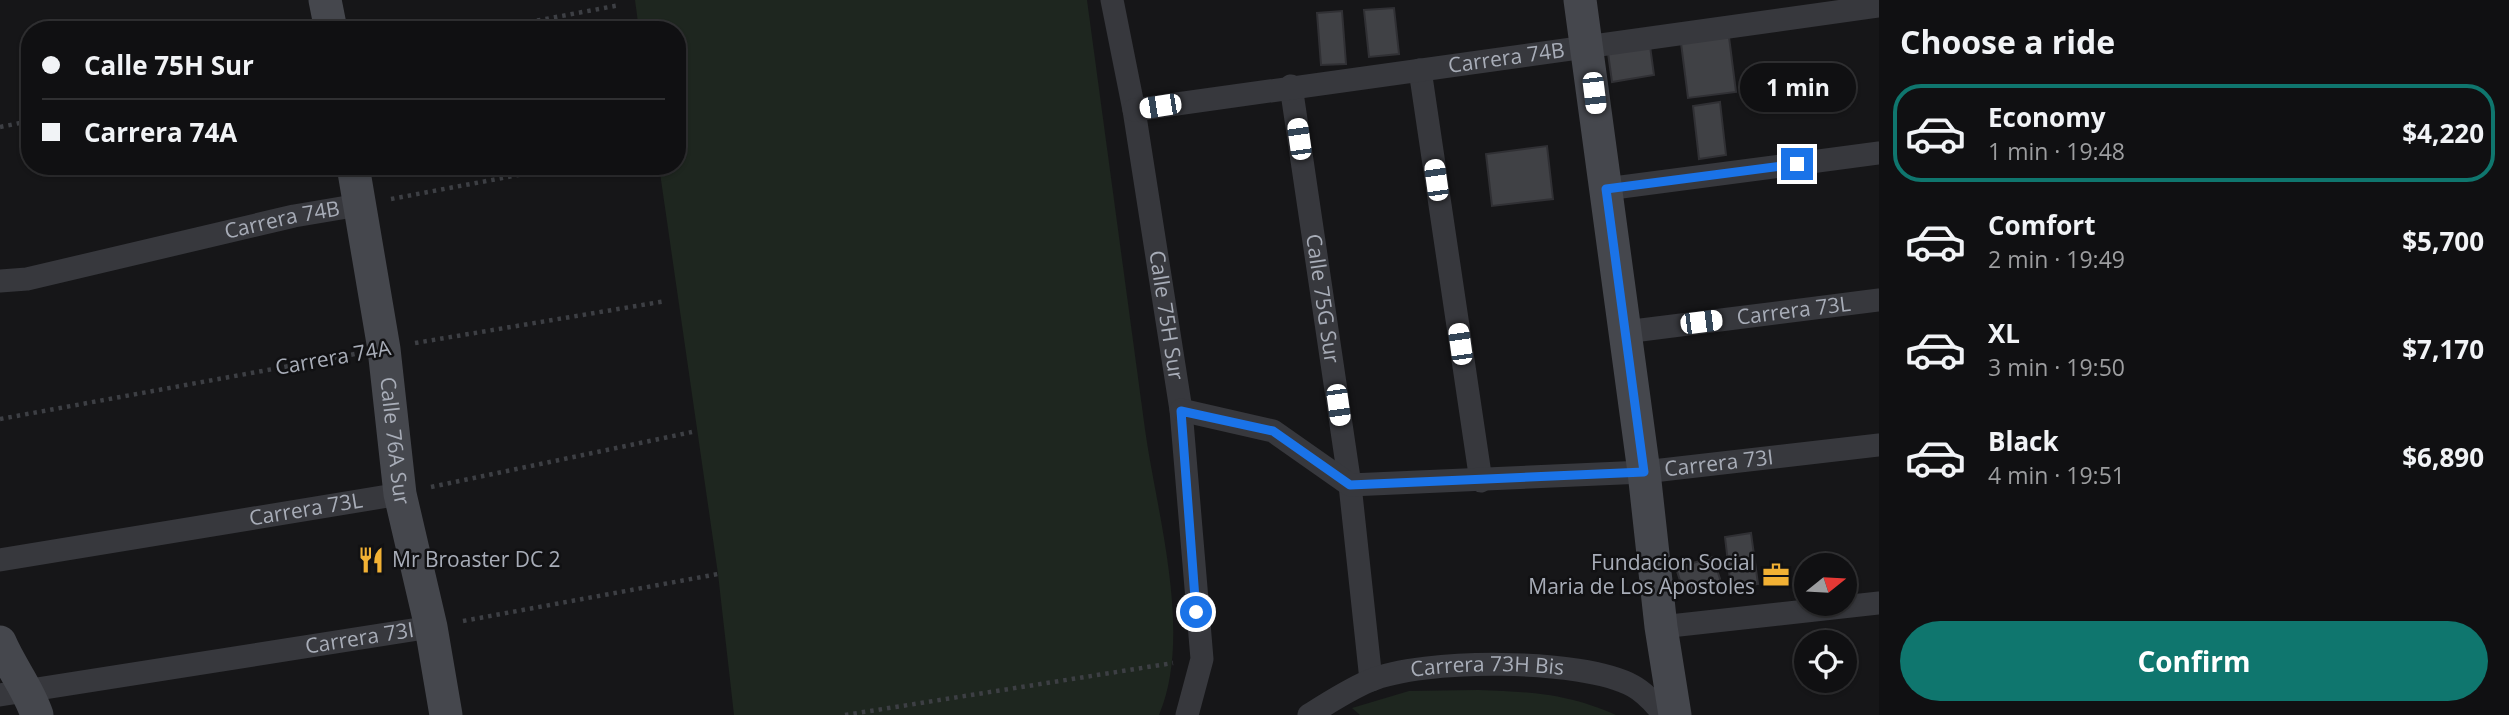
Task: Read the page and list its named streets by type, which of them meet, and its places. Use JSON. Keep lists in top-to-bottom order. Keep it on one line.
{"streets":{"street":["Carrera 74B","Calle 75G Sur","Carrera 73L","Calle 75H Sur","Calle 76A Sur","Carrera 73I","Carrera 73H Bis"],"path":["Carrera 74A"]},"crossings":[["Carrera 74B","Calle 75G Sur"],["Carrera 74B","Calle 75H Sur"],["Carrera 74B","Calle 76A Sur"],["Calle 75G Sur","Carrera 73I"],["Calle 75G Sur","Carrera 73H Bis"],["Carrera 73L","Calle 76A Sur"],["Carrera 74A","Calle 76A Sur"],["Calle 76A Sur","Carrera 73I"]],"places":{"restaurant":["Mr Broaster DC 2"],"office":["Fundacion Social Maria de Los Apostoles"]},"north":"right","page":{"heading":"Choose a ride","banner":["Calle 75H Sur","Carrera 74A"],"bubble":"1 min","list":[{"name":"Economy","note":"1 min · 19:48","value":"$4,220"},{"name":"Comfort","note":"2 min · 19:49","value":"$5,700"},{"name":"XL","note":"3 min · 19:50","value":"$7,170"},{"name":"Black","note":"4 min · 19:51","value":"$6,890"}],"buttons":"Confirm"}}
